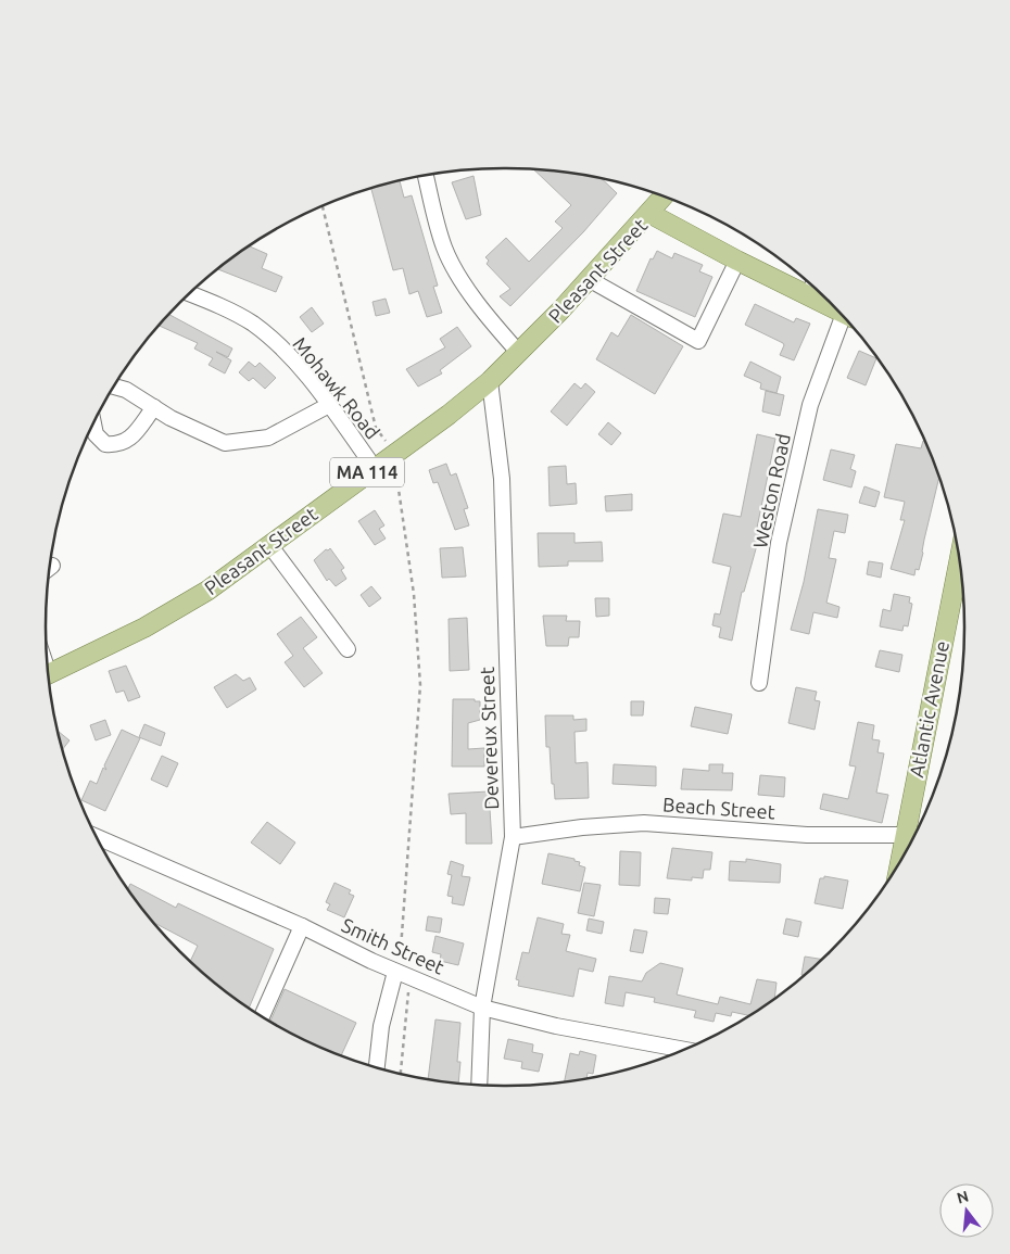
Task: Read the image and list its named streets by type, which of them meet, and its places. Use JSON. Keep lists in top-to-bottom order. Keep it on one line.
{"streets":{"main road":["Pleasant Street","MA 114","Atlantic Avenue"],"street":["Mohawk Road","Weston Road","Devereux Street","Beach Street","Smith Street"]},"crossings":[["Pleasant Street","Mohawk Road"],["Pleasant Street","Devereux Street"],["Devereux Street","Beach Street"],["Devereux Street","Smith Street"]],"north":"top"}
